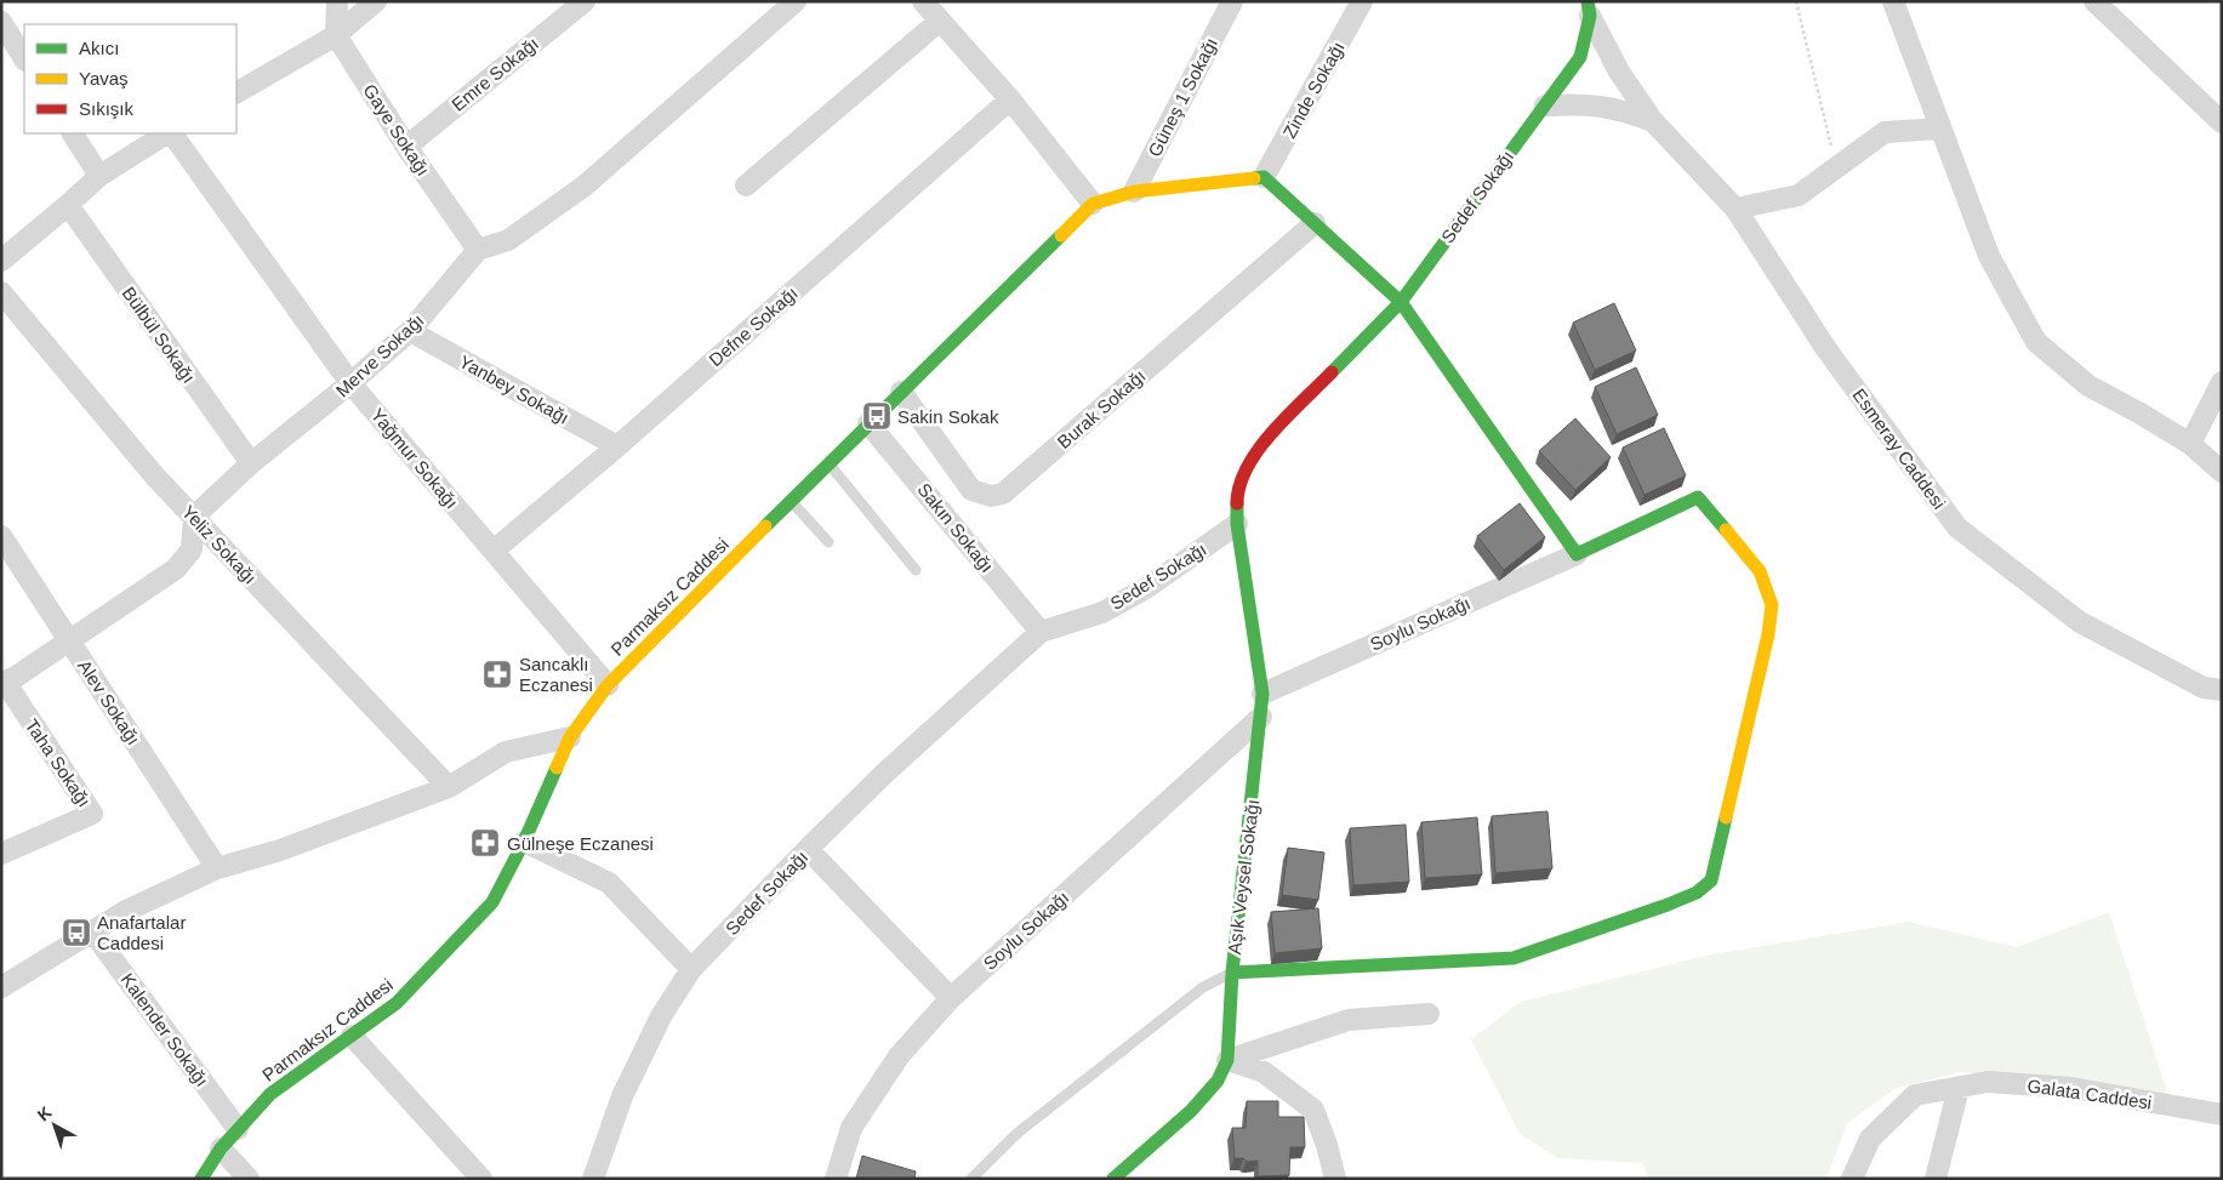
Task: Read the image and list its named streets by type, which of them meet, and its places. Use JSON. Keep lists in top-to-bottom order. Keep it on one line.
{"streets":{"street":["Emre Sokağı","Zinde Sokağı","Güneş 1 Sokağı","Gaye Sokağı","Sedef Sokağı","Defne Sokağı","Bülbül Sokağı","Merve Sokağı","Yanbey Sokağı","Burak Sokağı","Esmeray Caddesi","Yağmur Sokağı","Sakın Sokağı","Yeliz Sokağı","Parmaksız Caddesi","Soylu Sokağı","Alev Sokağı","Taha Sokağı","Aşık Veysel Sokağı","Kalender Sokağı","Galata Caddesi"]},"crossings":[["Emre Sokağı","Gaye Sokağı"],["Gaye Sokağı","Merve Sokağı"],["Sedef Sokağı","Esmeray Caddesi"],["Sedef Sokağı","Sakın Sokağı"],["Sedef Sokağı","Aşık Veysel Sokağı"],["Defne Sokağı","Yanbey Sokağı"],["Defne Sokağı","Yağmur Sokağı"],["Bülbül Sokağı","Merve Sokağı"],["Merve Sokağı","Yanbey Sokağı"],["Merve Sokağı","Yağmur Sokağı"],["Merve Sokağı","Yeliz Sokağı"],["Burak Sokağı","Parmaksız Caddesi"],["Yağmur Sokağı","Parmaksız Caddesi"],["Sakın Sokağı","Parmaksız Caddesi"],["Parmaksız Caddesi","Kalender Sokağı"],["Soylu Sokağı","Aşık Veysel Sokağı"]],"places":{"bus stop":["Sakin Sokak","Anafartalar Caddesi"],"pharmacy":["Sancaklı Eczanesi","Gülneşe Eczanesi"]},"legend":["Akıcı","Yavaş","Sıkışık"],"north":"top left"}
